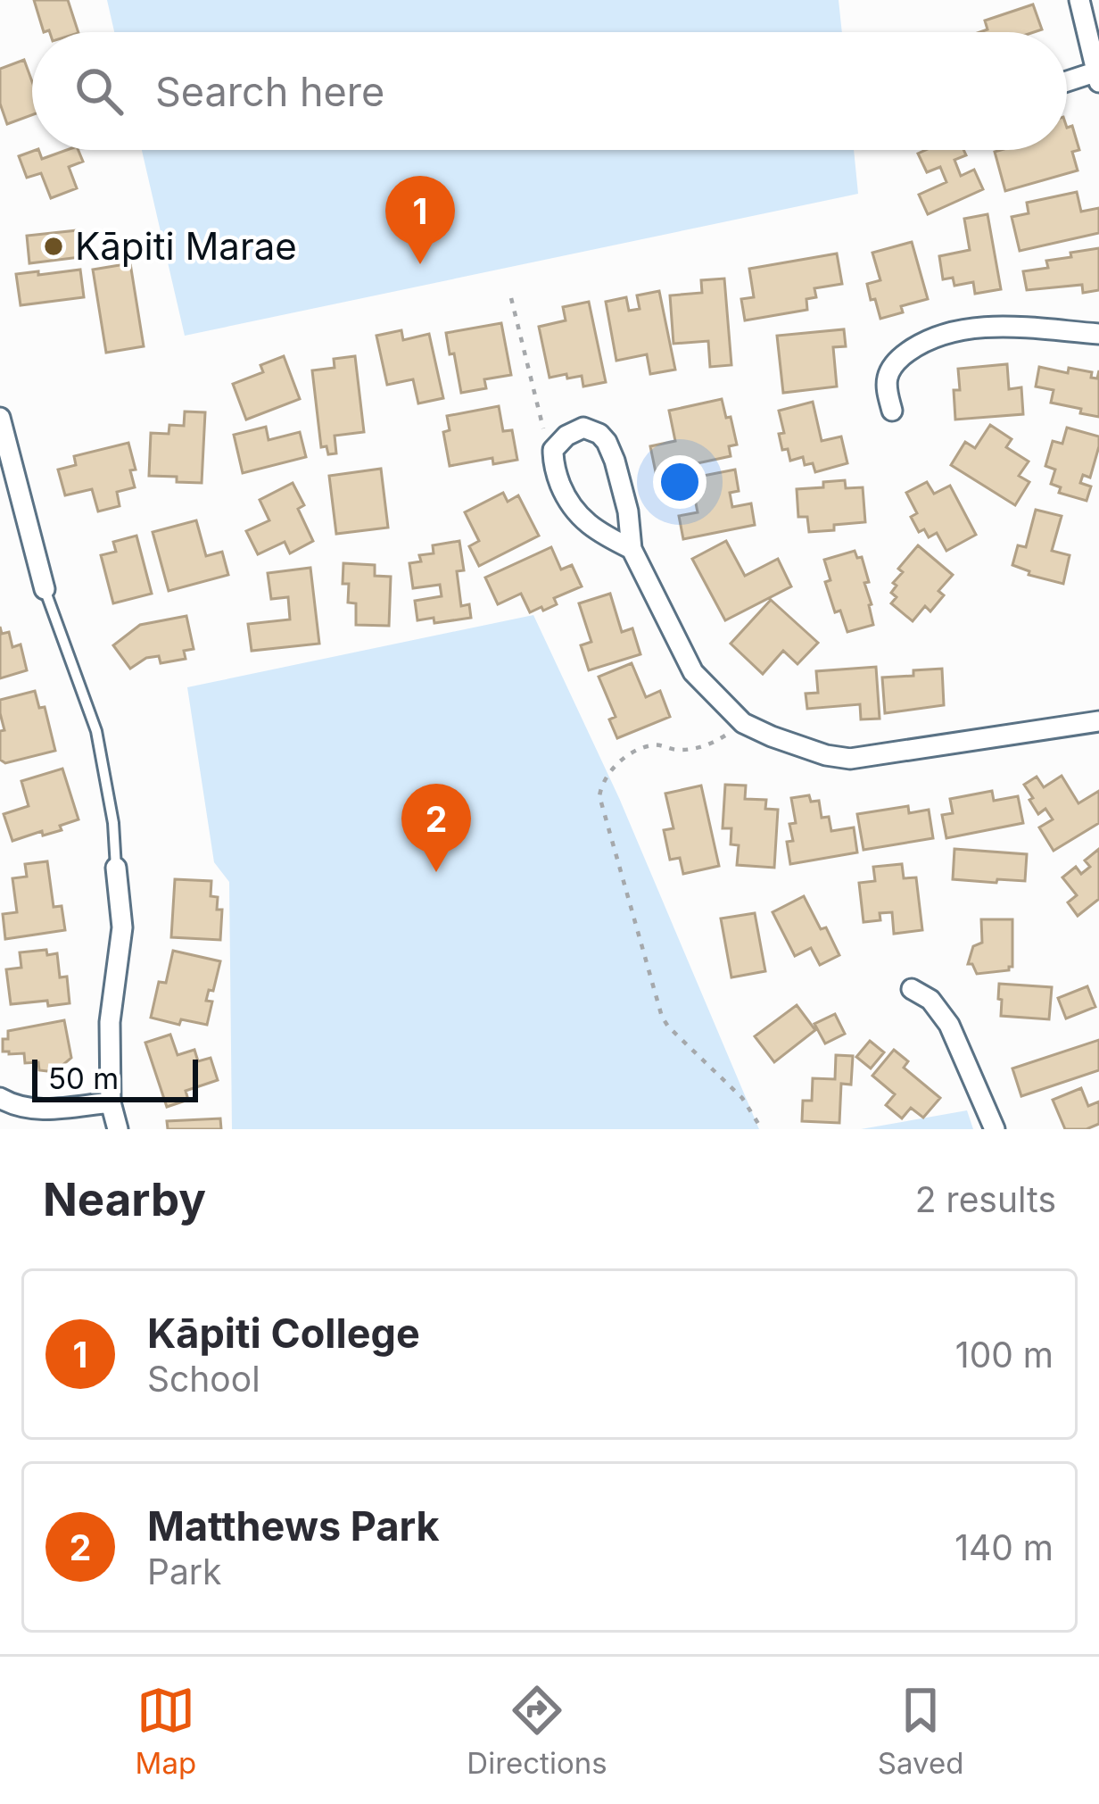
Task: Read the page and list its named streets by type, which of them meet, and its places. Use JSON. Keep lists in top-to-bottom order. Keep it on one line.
{"places":["Kāpiti Marae"],"scale_bar":"50 m","page":{"search":"Search here","pins":["1","2"],"scale":"50 m","heading":["Nearby","2 results"],"list":[{"mark":"1","name":"Kāpiti College","note":"School","value":"100 m"},{"mark":"2","name":"Matthews Park","note":"Park","value":"140 m"}],"nav":["Map","Directions","Saved"]}}
